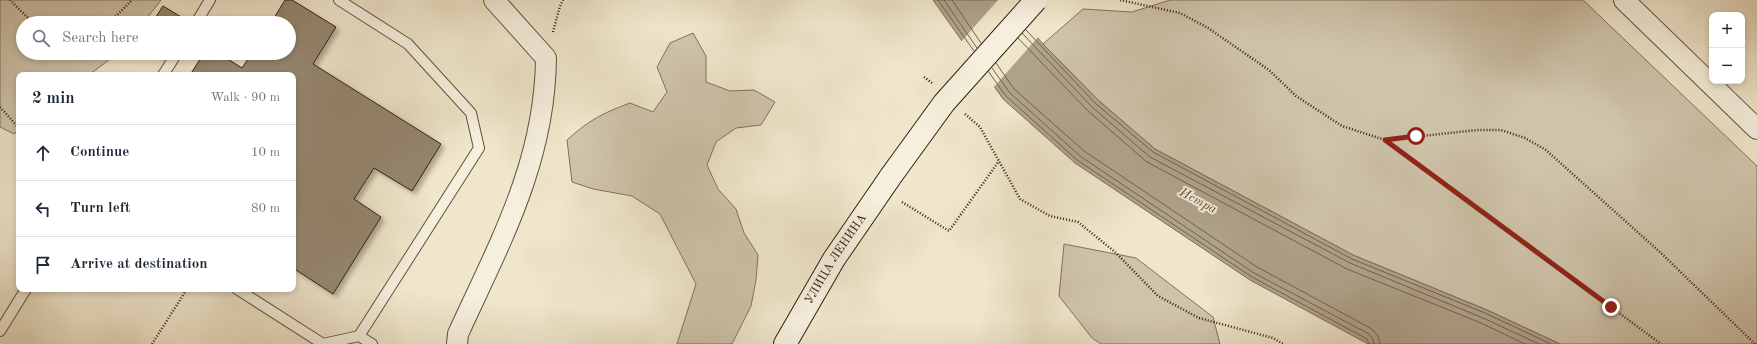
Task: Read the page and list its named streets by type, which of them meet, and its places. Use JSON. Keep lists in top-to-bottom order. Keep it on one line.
{"streets":{"main road":["УЛИЦА ЛЕНИНА"]},"water":["Истра"],"page":{"map_buttons":["+","−"],"search":"Search here","heading":["2 min","Walk · 90 m"],"list":[["Continue","10 m"],["Turn left","80 m"],"Arrive at destination"]}}
